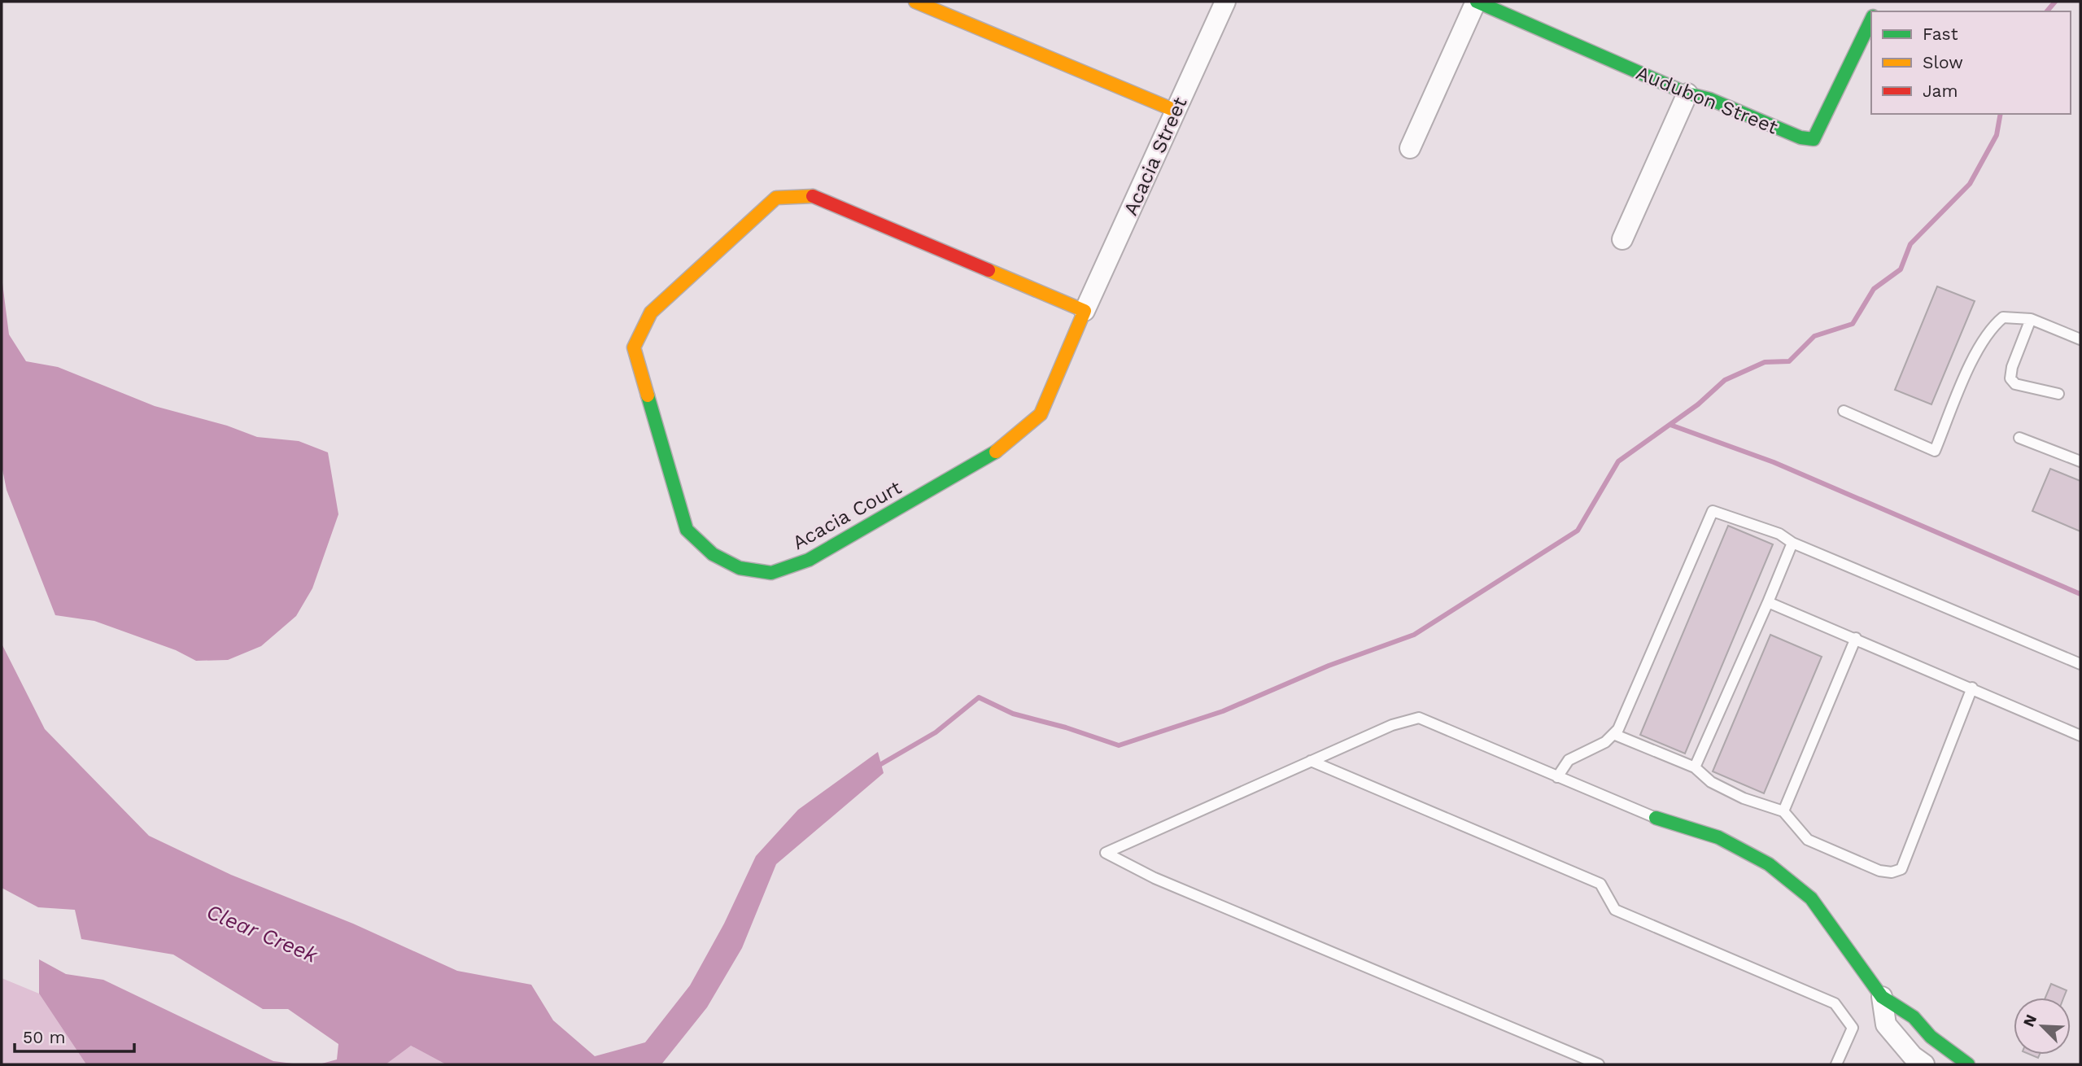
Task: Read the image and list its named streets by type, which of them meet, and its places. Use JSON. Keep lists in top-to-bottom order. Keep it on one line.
{"streets":{"street":["Audubon Street","Acacia Street","Acacia Court"]},"crossings":[["Acacia Street","Acacia Court"]],"water":["Clear Creek"],"legend":["Fast","Slow","Jam"],"scale_bar":"50 m","north":"top left"}
